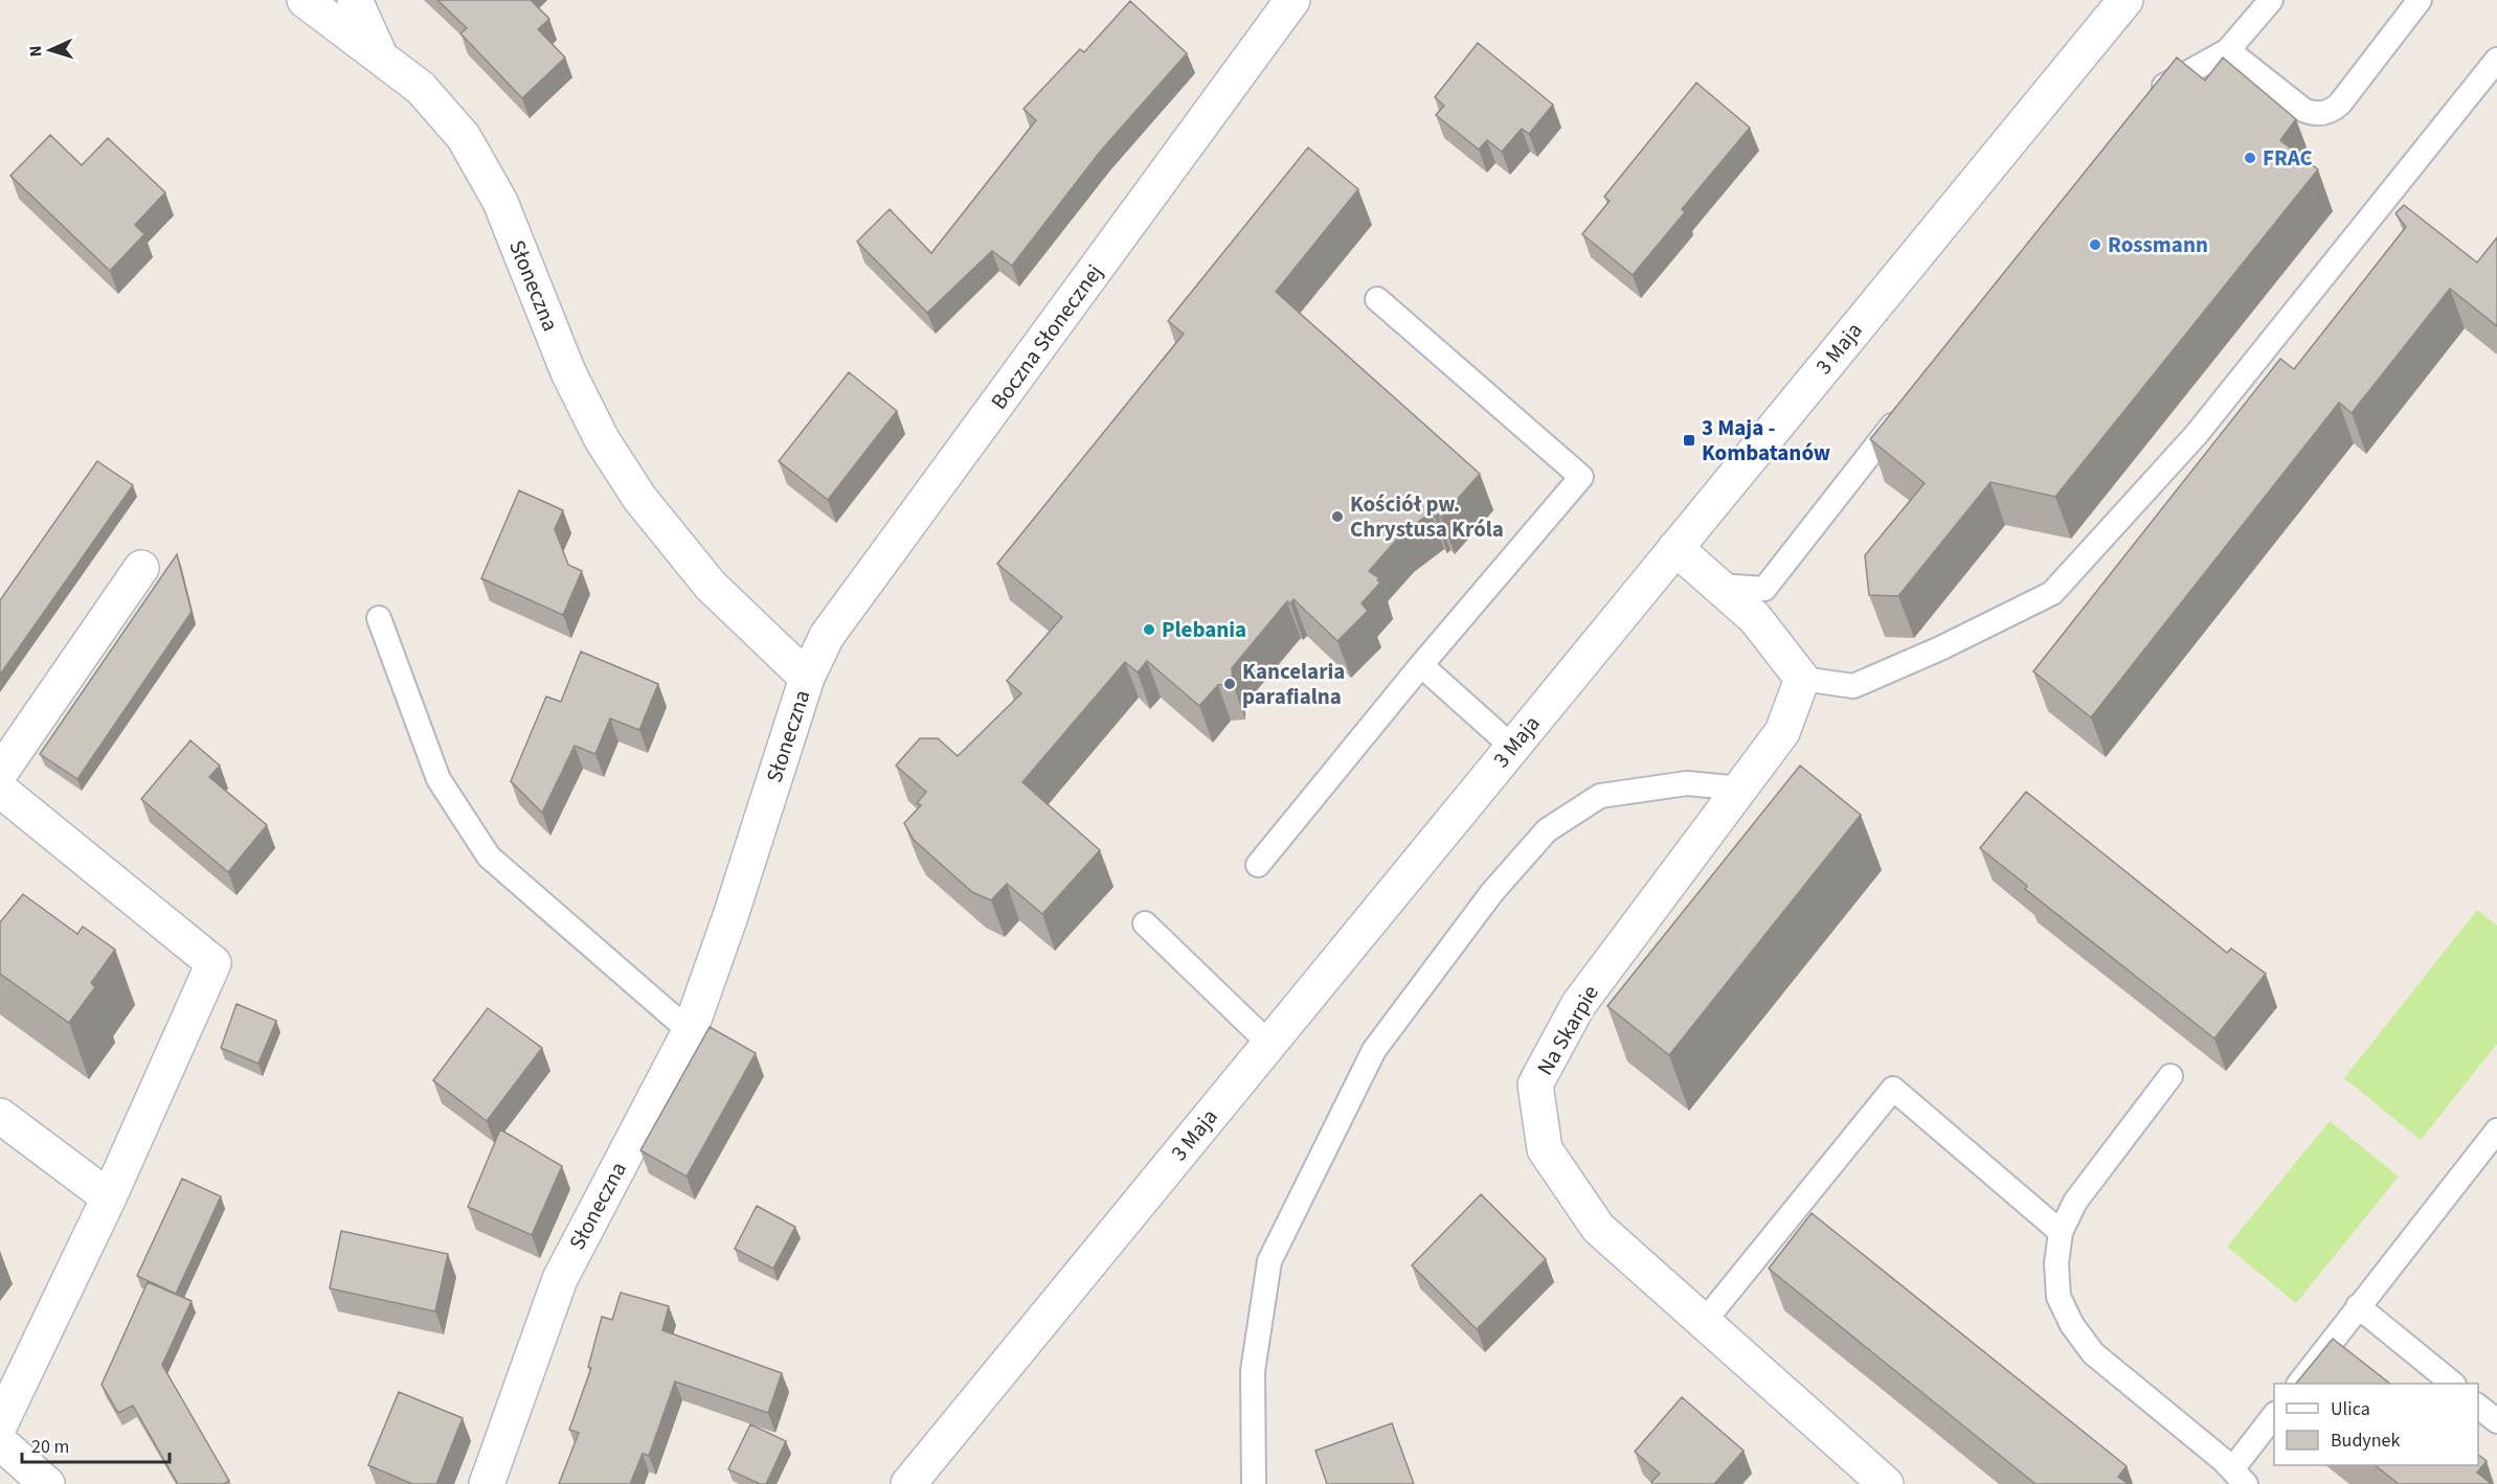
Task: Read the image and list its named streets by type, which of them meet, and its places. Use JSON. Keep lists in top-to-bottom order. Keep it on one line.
{"streets":{"street":["Słoneczna","Boczna Słonecznej","3 Maja","Na Skarpie"]},"crossings":[["Słoneczna","Boczna Słonecznej"]],"places":{"other":["FRAC","Rossmann","Kościół pw. Chrystusa Króla","Plebania","Kancelaria parafialna"],"transit":["3 Maja - Kombatanów"]},"legend":["Ulica","Budynek"],"scale_bar":"20 m","north":"left"}
